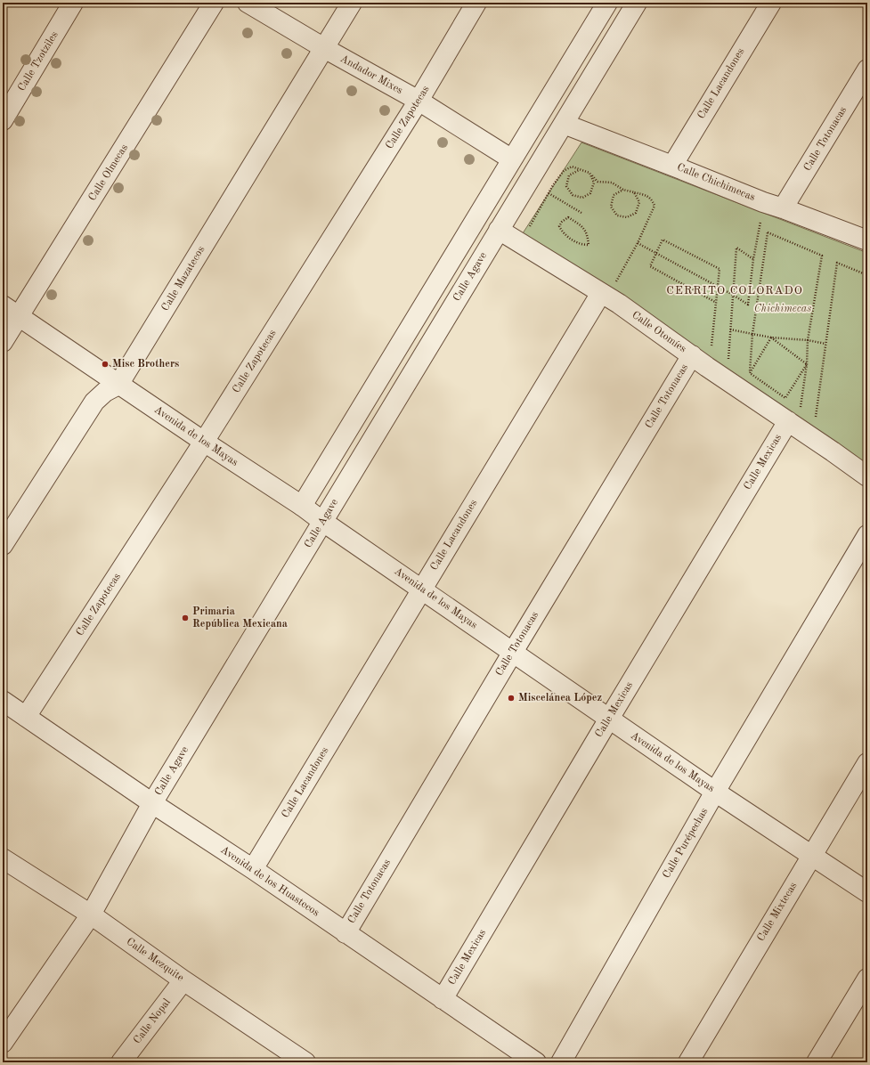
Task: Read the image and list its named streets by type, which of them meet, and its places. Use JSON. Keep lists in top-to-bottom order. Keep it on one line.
{"streets":{"street":["Calle Tzotziles","Andador Mixes","Calle Lacandones","Calle Zapotecas","Calle Totonacas","Calle Olmecas","Calle Chichimecas","Calle Agave","Calle Mazatecos","Calle Otomíes","Avenida de los Mayas","Calle Mexicas","Calle Purépechas","Avenida de los Huastecos","Calle Mixtecas","Calle Mezquite","Calle Nopal"]},"crossings":[["Andador Mixes","Calle Zapotecas"],["Andador Mixes","Calle Mazatecos"],["Calle Lacandones","Calle Chichimecas"],["Calle Lacandones","Calle Otomíes"],["Calle Lacandones","Avenida de los Mayas"],["Calle Lacandones","Avenida de los Huastecos"],["Calle Zapotecas","Avenida de los Mayas"],["Calle Zapotecas","Avenida de los Huastecos"],["Calle Totonacas","Calle Chichimecas"],["Calle Totonacas","Calle Otomíes"],["Calle Totonacas","Avenida de los Mayas"],["Calle Totonacas","Avenida de los Huastecos"],["Calle Olmecas","Avenida de los Mayas"],["Calle Chichimecas","Calle Agave"],["Calle Agave","Calle Otomíes"],["Calle Agave","Avenida de los Mayas"],["Calle Agave","Avenida de los Huastecos"],["Calle Agave","Calle Mezquite"],["Calle Mazatecos","Avenida de los Mayas"],["Calle Otomíes","Calle Mexicas"],["Avenida de los Mayas","Calle Mexicas"],["Avenida de los Mayas","Calle Purépechas"],["Avenida de los Mayas","Calle Mixtecas"],["Calle Mexicas","Avenida de los Huastecos"],["Calle Mezquite","Calle Nopal"]],"districts":["CERRITO COLORADO"],"parks":["Chichimecas"],"places":["Misc Brothers","Primaria República Mexicana","Miscelánea López"]}
